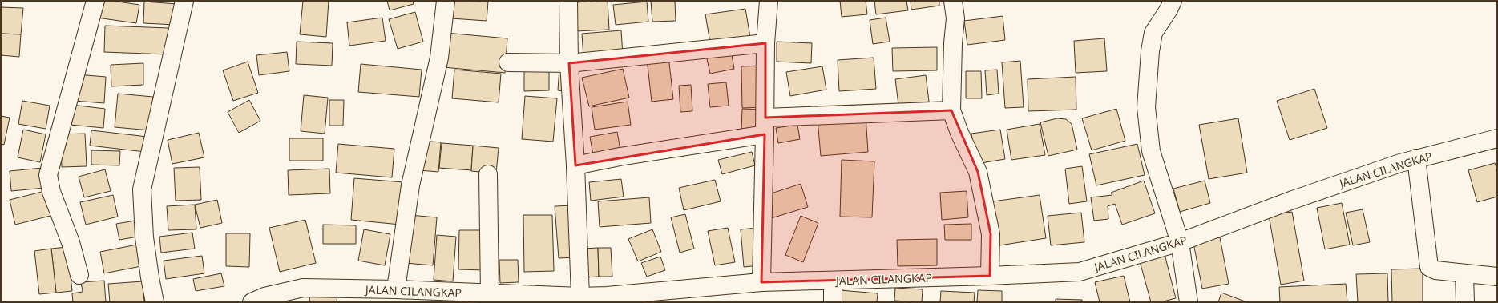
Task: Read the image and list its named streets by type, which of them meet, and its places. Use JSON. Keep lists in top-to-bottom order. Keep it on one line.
{"streets":{"street":["JALAN CILANGKAP"]}}
